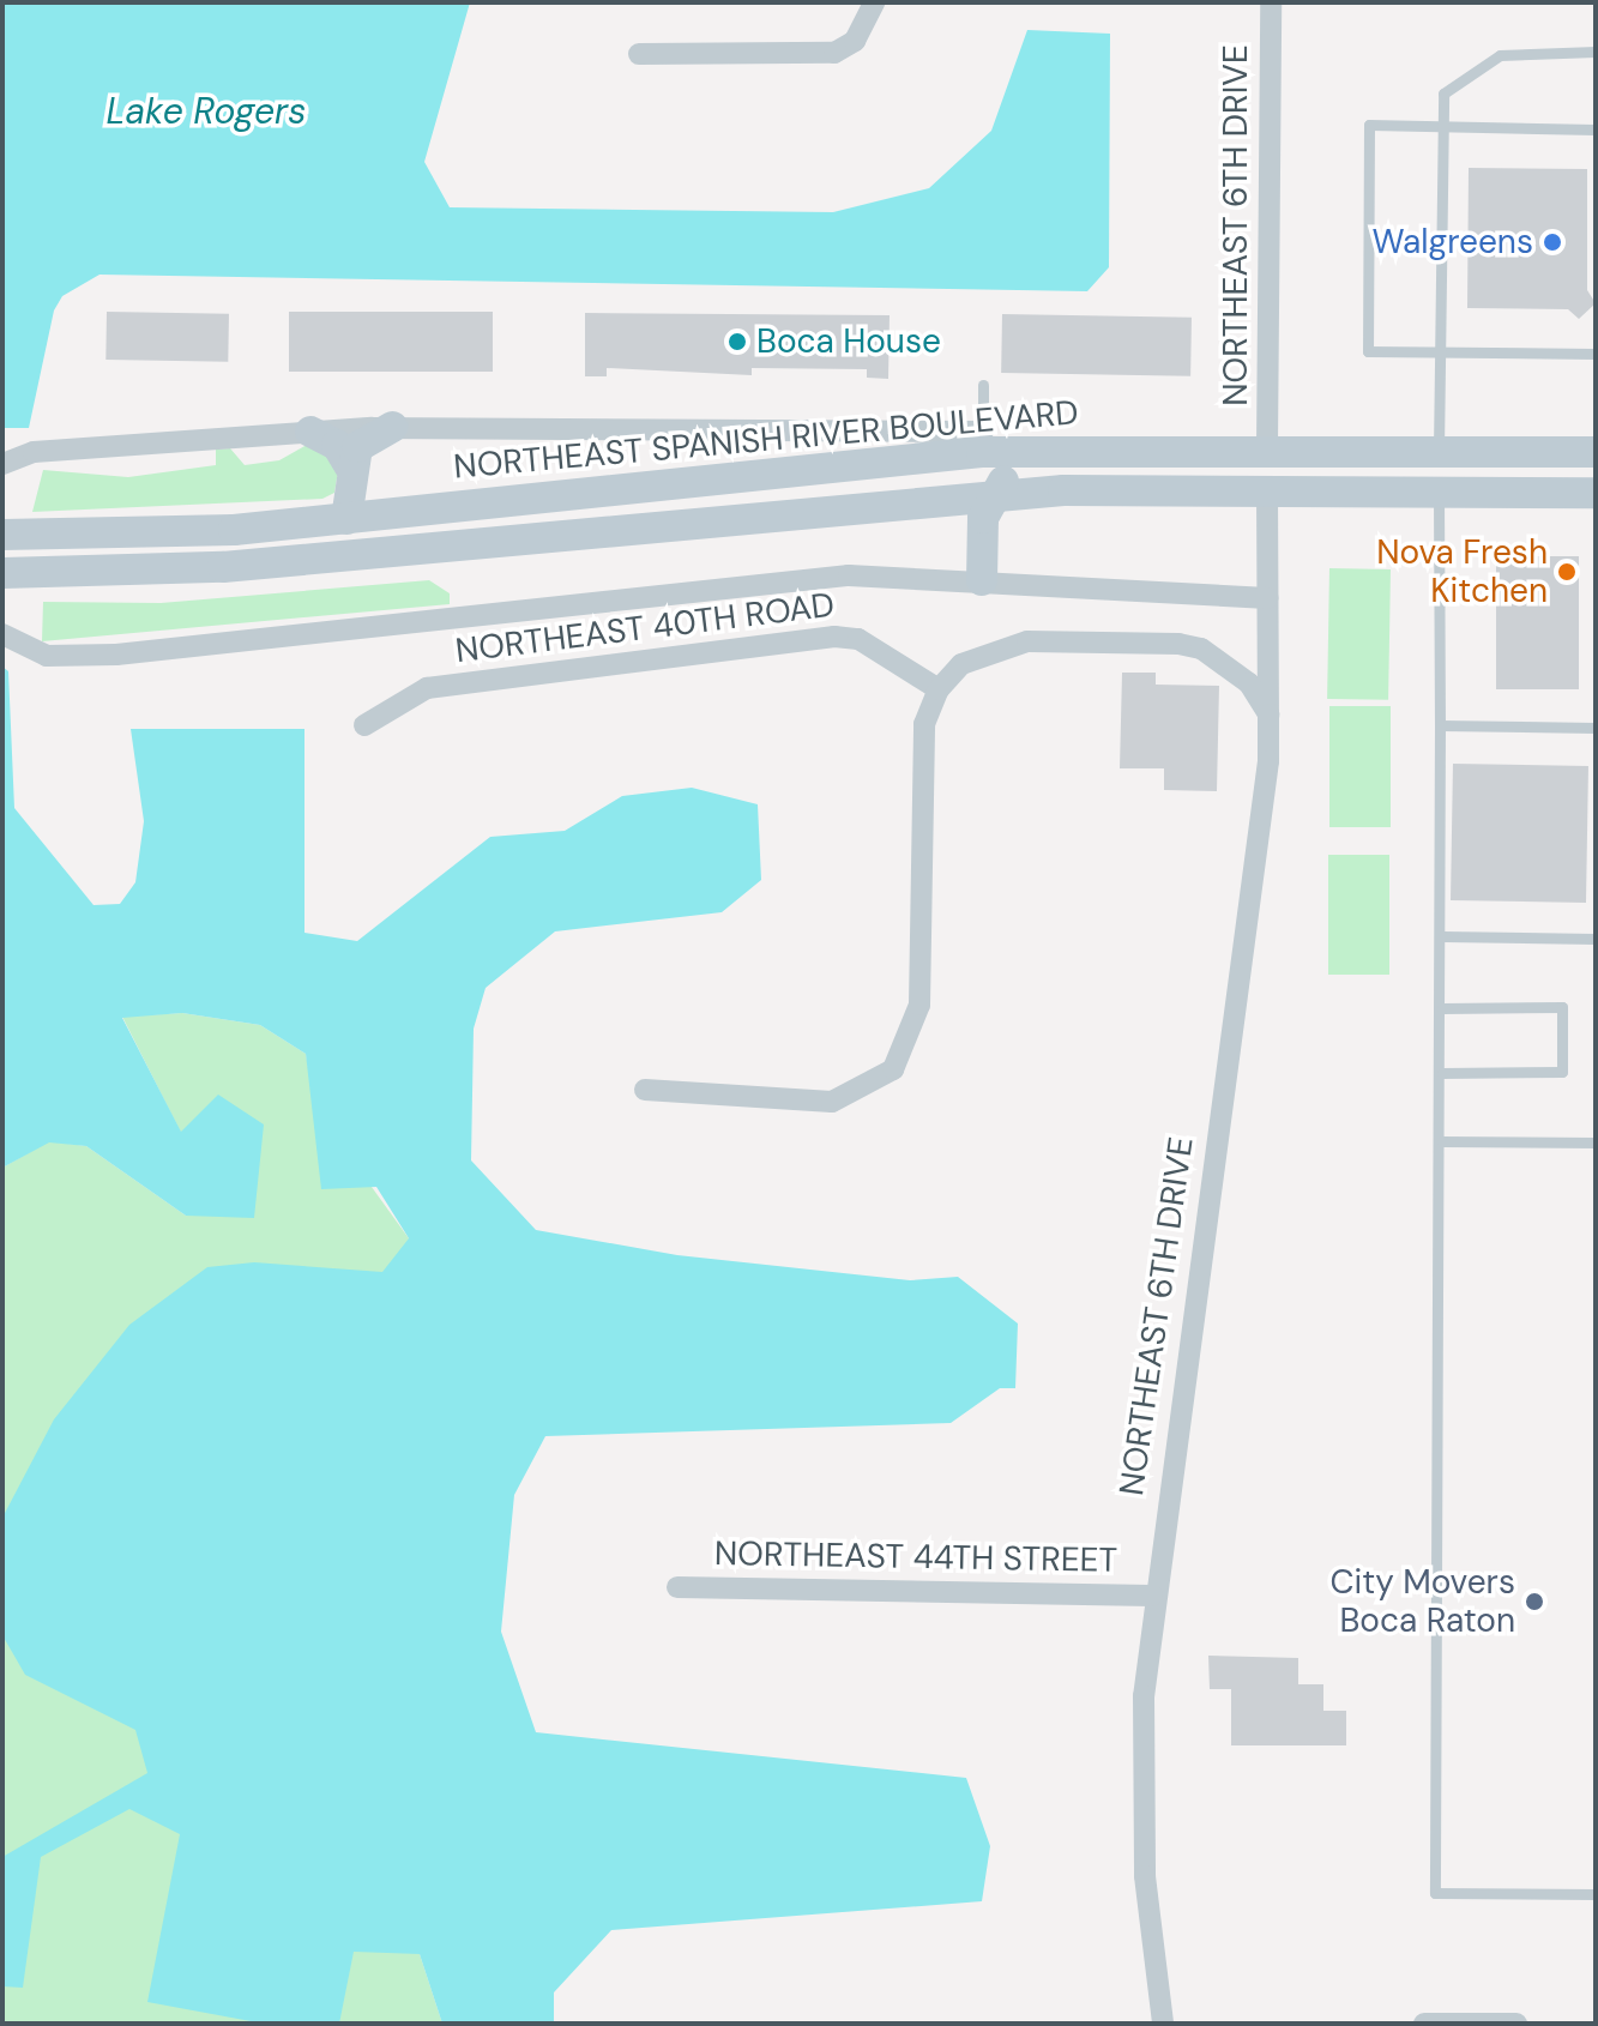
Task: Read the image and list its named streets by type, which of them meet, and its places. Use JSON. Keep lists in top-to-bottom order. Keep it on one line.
{"streets":{"main road":["NORTHEAST SPANISH RIVER BOULEVARD"],"street":["NORTHEAST 6TH DRIVE","NORTHEAST 40TH ROAD","NORTHEAST 44TH STREET"]},"crossings":[["NORTHEAST 6TH DRIVE","NORTHEAST SPANISH RIVER BOULEVARD"],["NORTHEAST 6TH DRIVE","NORTHEAST 44TH STREET"]],"water":["Lake Rogers"],"places":["Walgreens","Boca House","Nova Fresh Kitchen","City Movers Boca Raton"]}
